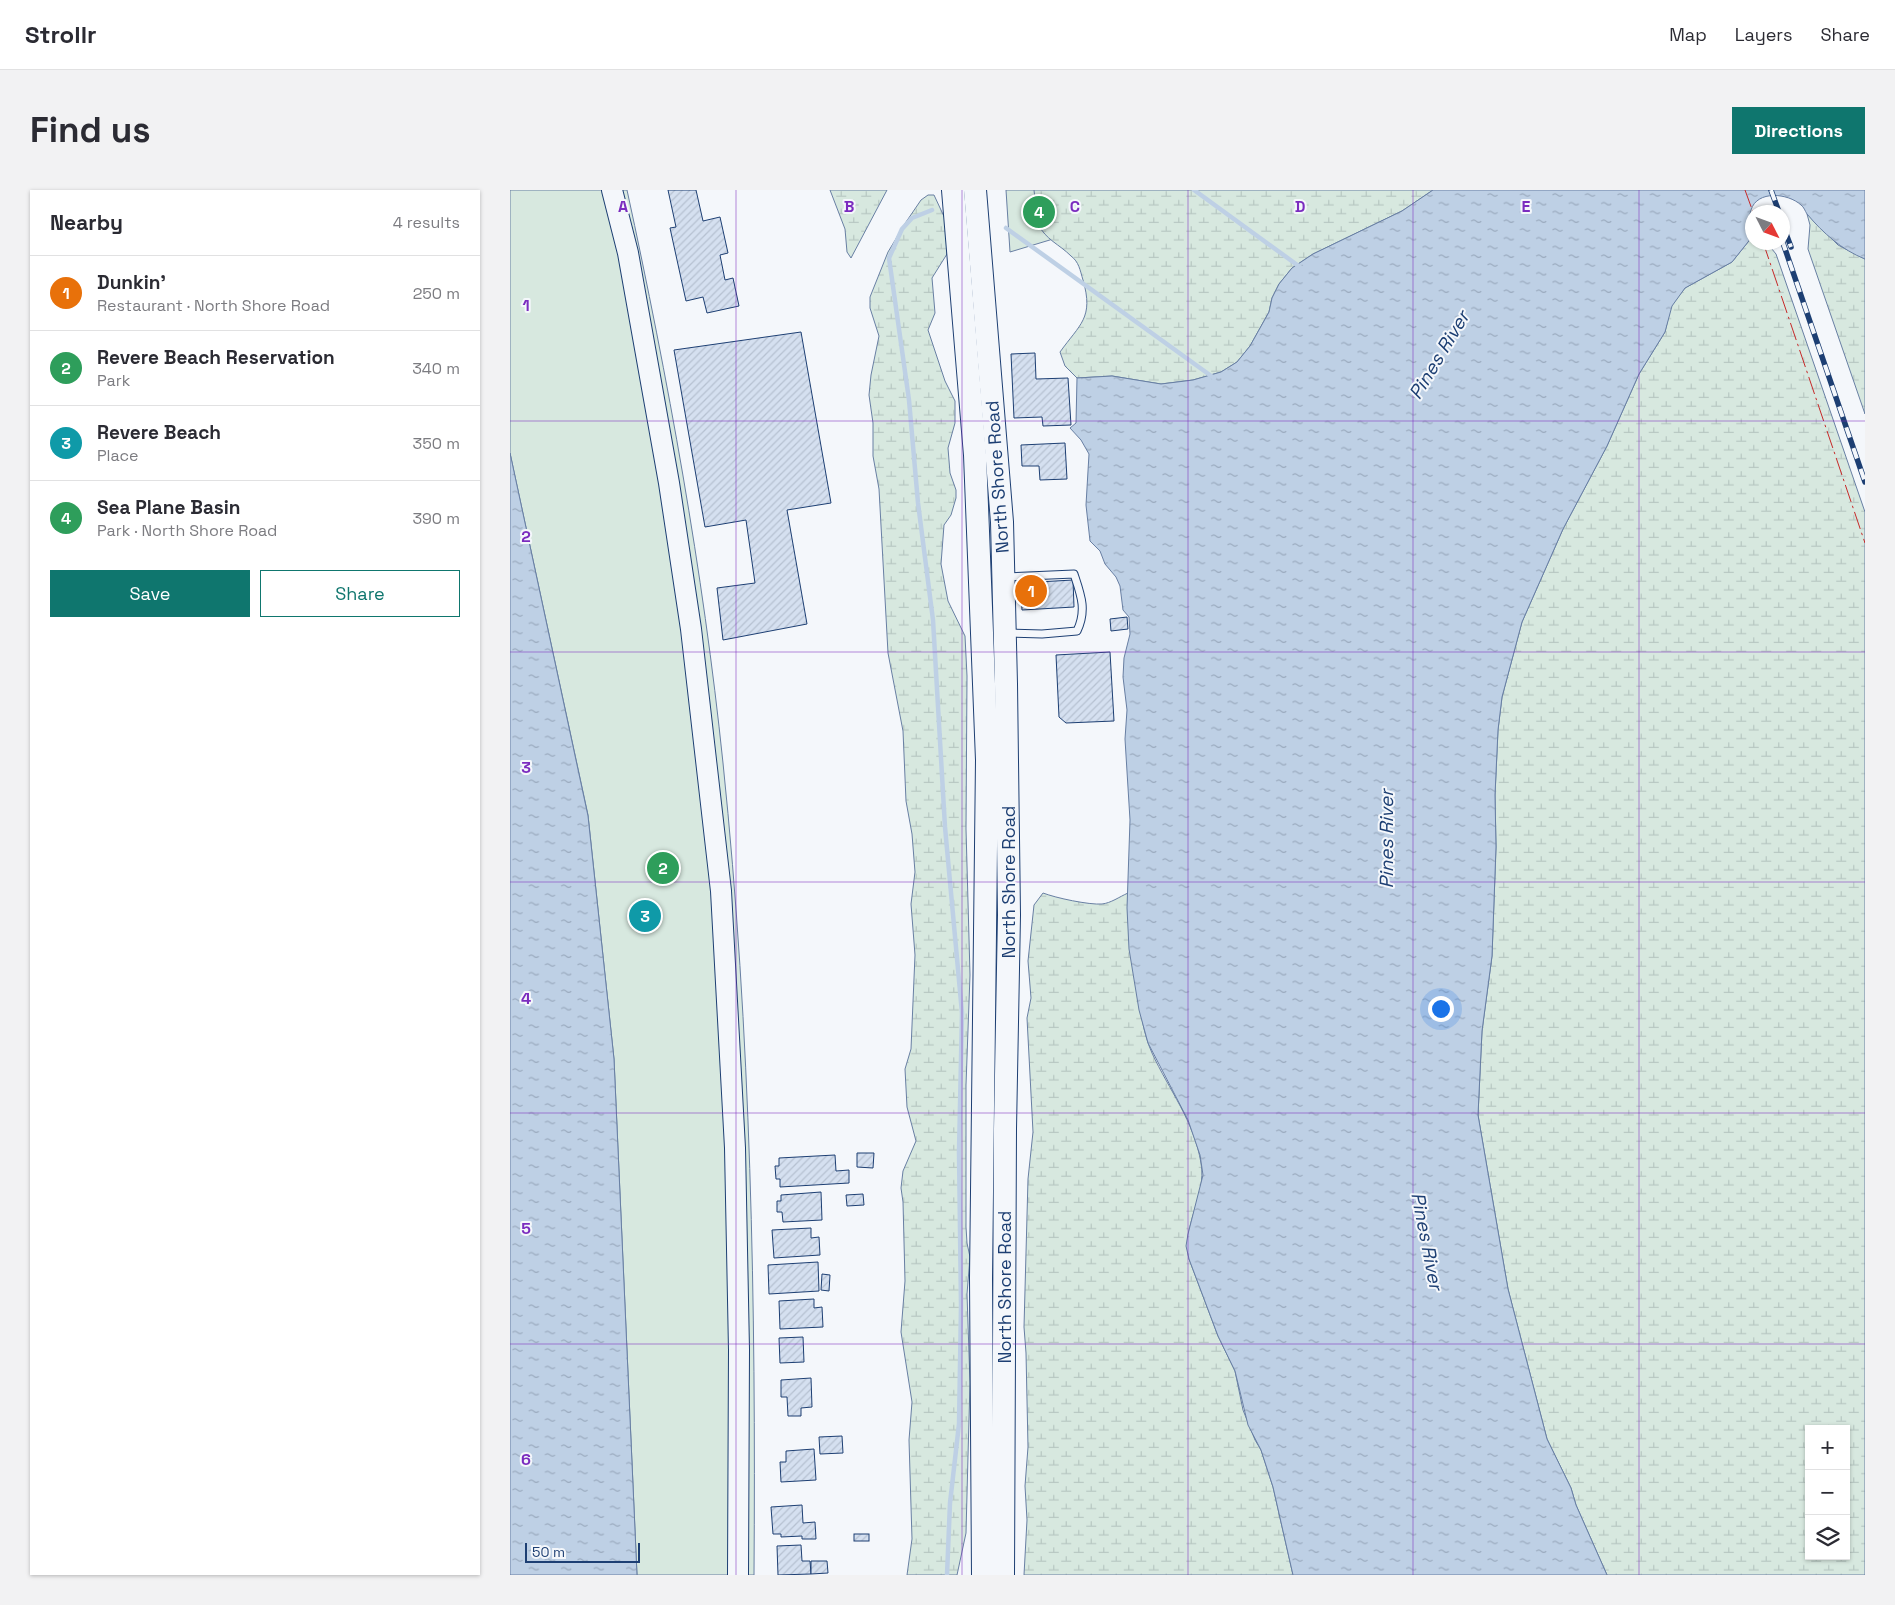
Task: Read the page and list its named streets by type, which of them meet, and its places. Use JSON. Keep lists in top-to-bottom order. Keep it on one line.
{"streets":{"highway":["North Shore Road"]},"water":["Pines River"],"scale_bar":"50 m","north":"bottom right","page":{"header":"Strollr","nav":["Map","Layers","Share"],"buttons":["Directions",["Save","Share"]],"title":"Find us","heading":["Nearby","4 results"],"pins":["4","1","2","3"],"list":[{"mark":"1","name":"Dunkin'","note":"Restaurant · North Shore Road","value":"250 m"},{"mark":"2","name":"Revere Beach Reservation","note":"Park","value":"340 m"},{"mark":"3","name":"Revere Beach","note":"Place","value":"350 m"},{"mark":"4","name":"Sea Plane Basin","note":"Park · North Shore Road","value":"390 m"}],"map_buttons":["+","−"],"scale":"50 m"},"grid":{"columns":["A","B","C","D","E"],"rows":["1","2","3","4","5","6"]}}
